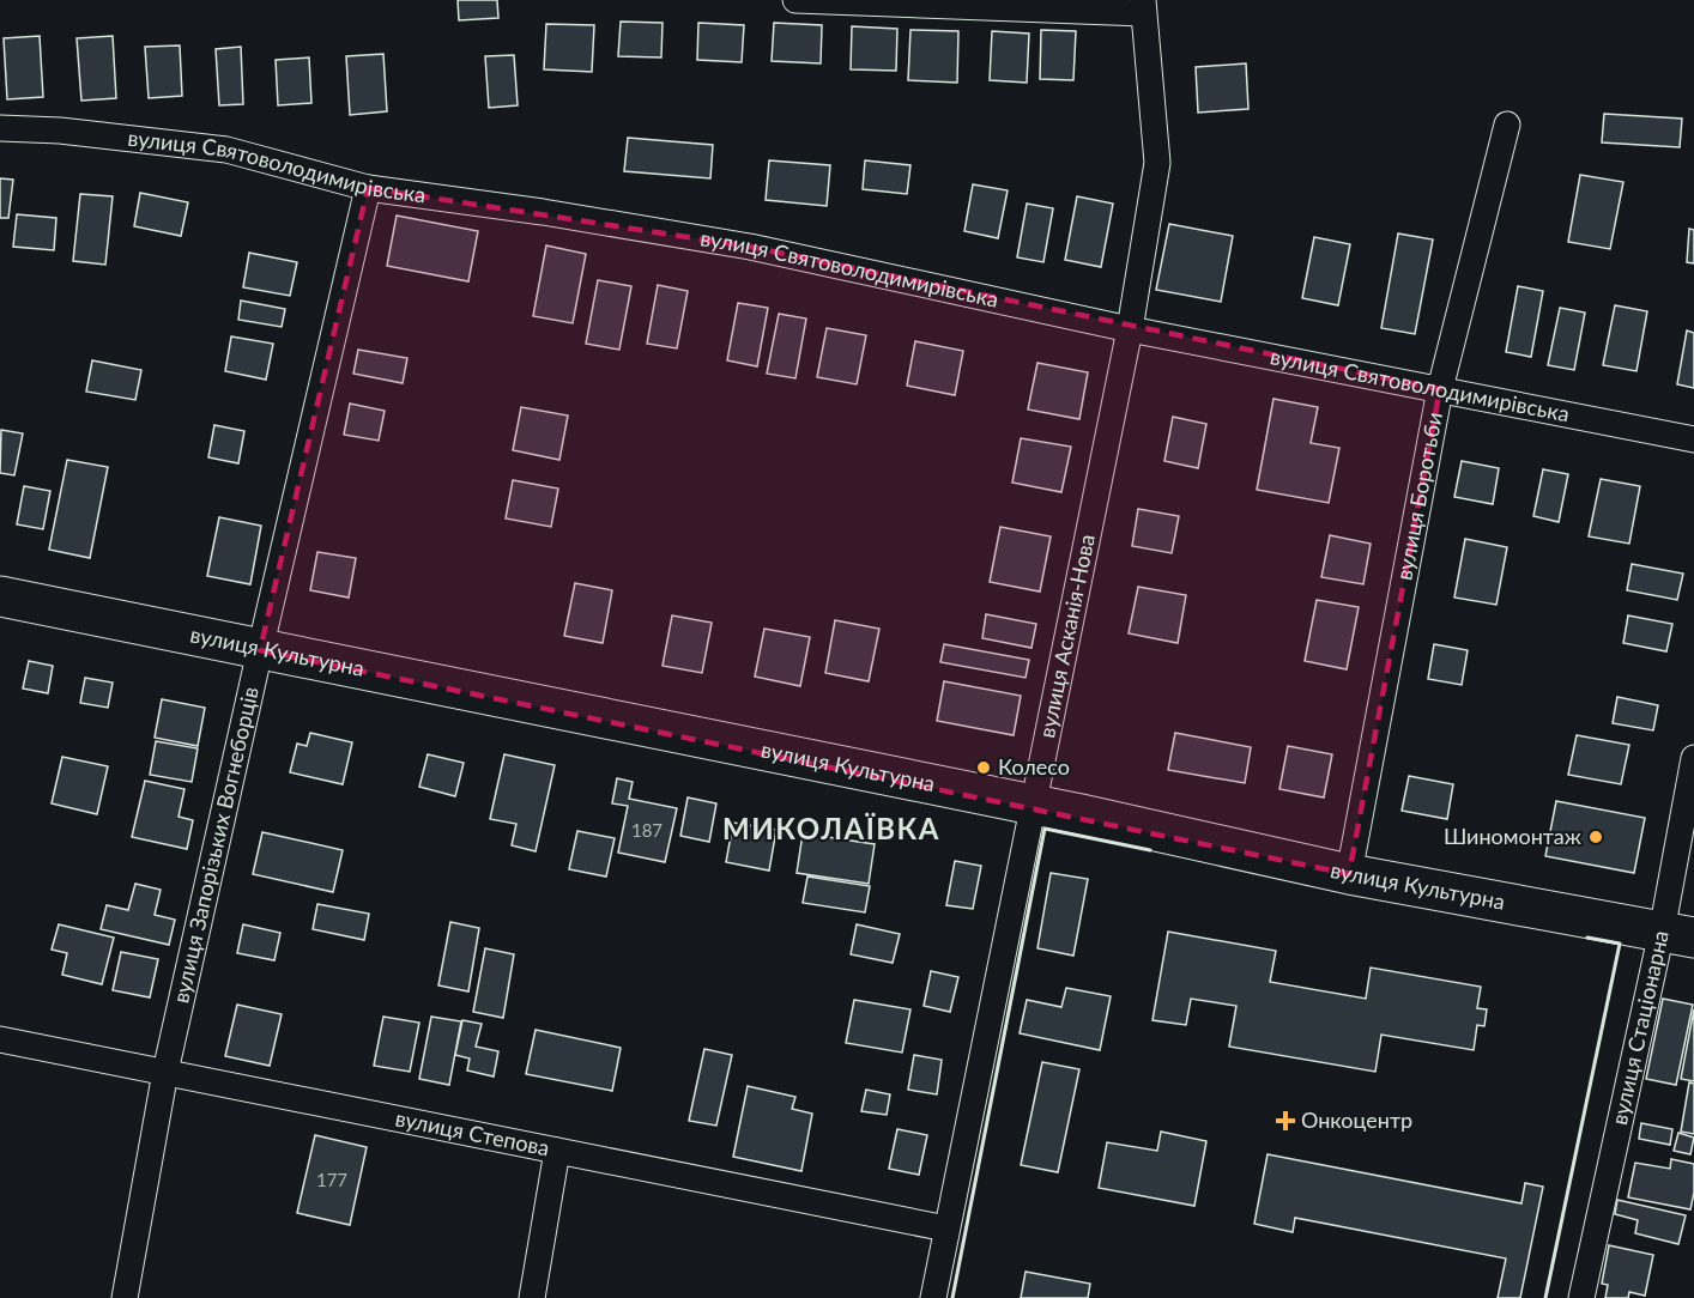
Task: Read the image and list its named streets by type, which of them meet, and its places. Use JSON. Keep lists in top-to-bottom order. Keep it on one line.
{"streets":{"main road":["вулиця Культурна"],"street":["вулиця Святоволодимирівська","вулиця Боротьби","вулиця Асканія-Нова","вулиця Запорізьких Вогнеборців","вулиця Стаціонарна","вулиця Степова"]},"crossings":[["вулиця Святоволодимирівська","вулиця Боротьби"],["вулиця Святоволодимирівська","вулиця Асканія-Нова"],["вулиця Святоволодимирівська","вулиця Запорізьких Вогнеборців"],["вулиця Боротьби","вулиця Культурна"],["вулиця Асканія-Нова","вулиця Культурна"],["вулиця Асканія-Нова","вулиця Степова"],["вулиця Культурна","вулиця Запорізьких Вогнеборців"],["вулиця Культурна","вулиця Стаціонарна"],["вулиця Запорізьких Вогнеборців","вулиця Степова"]],"districts":["МИКОЛАЇВКА"],"places":{"other":["Колесо","Шиномонтаж"],"health":["Онкоцентр"]},"house_numbers":["187","177"]}
